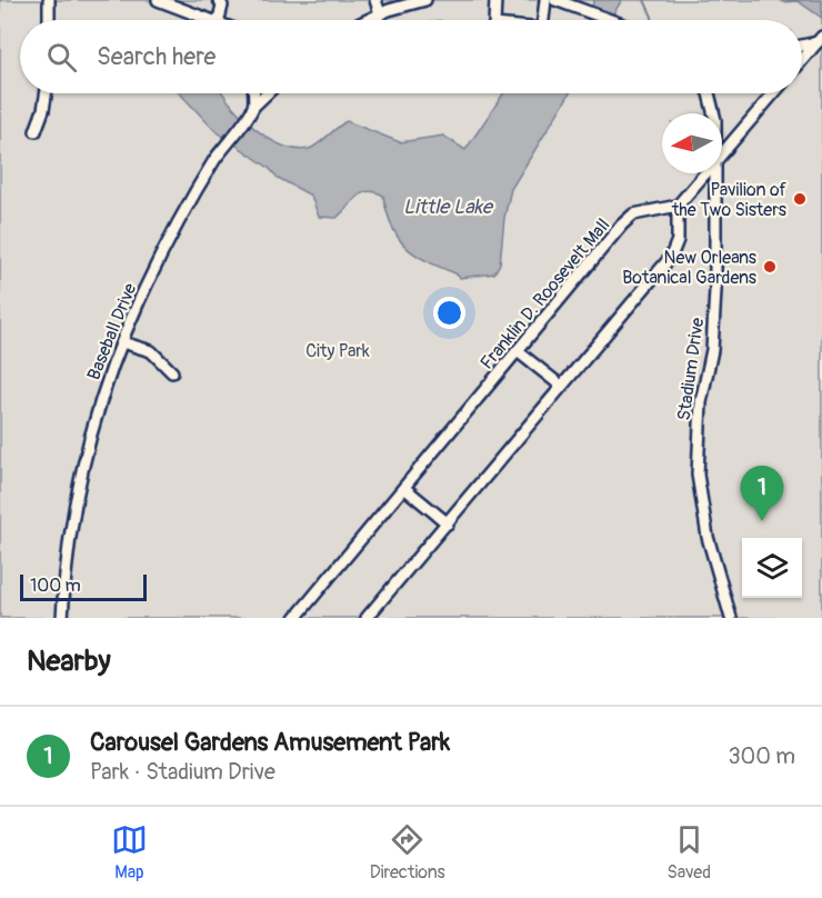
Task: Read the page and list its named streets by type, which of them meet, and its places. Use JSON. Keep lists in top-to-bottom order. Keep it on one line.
{"streets":{"street":["Franklin D. Roosevelt Mall","Baseball Drive","Stadium Drive"]},"water":["Little Lake"],"parks":["City Park"],"places":["Pavilion of the Two Sisters","New Orleans Botanical Gardens"],"scale_bar":"100 m","north":"left","page":{"search":"Search here","pins":"1","scale":"100 m","heading":"Nearby","list":[{"mark":"1","name":"Carousel Gardens Amusement Park","note":"Park · Stadium Drive","value":"300 m"}],"nav":["Map","Directions","Saved"]}}
